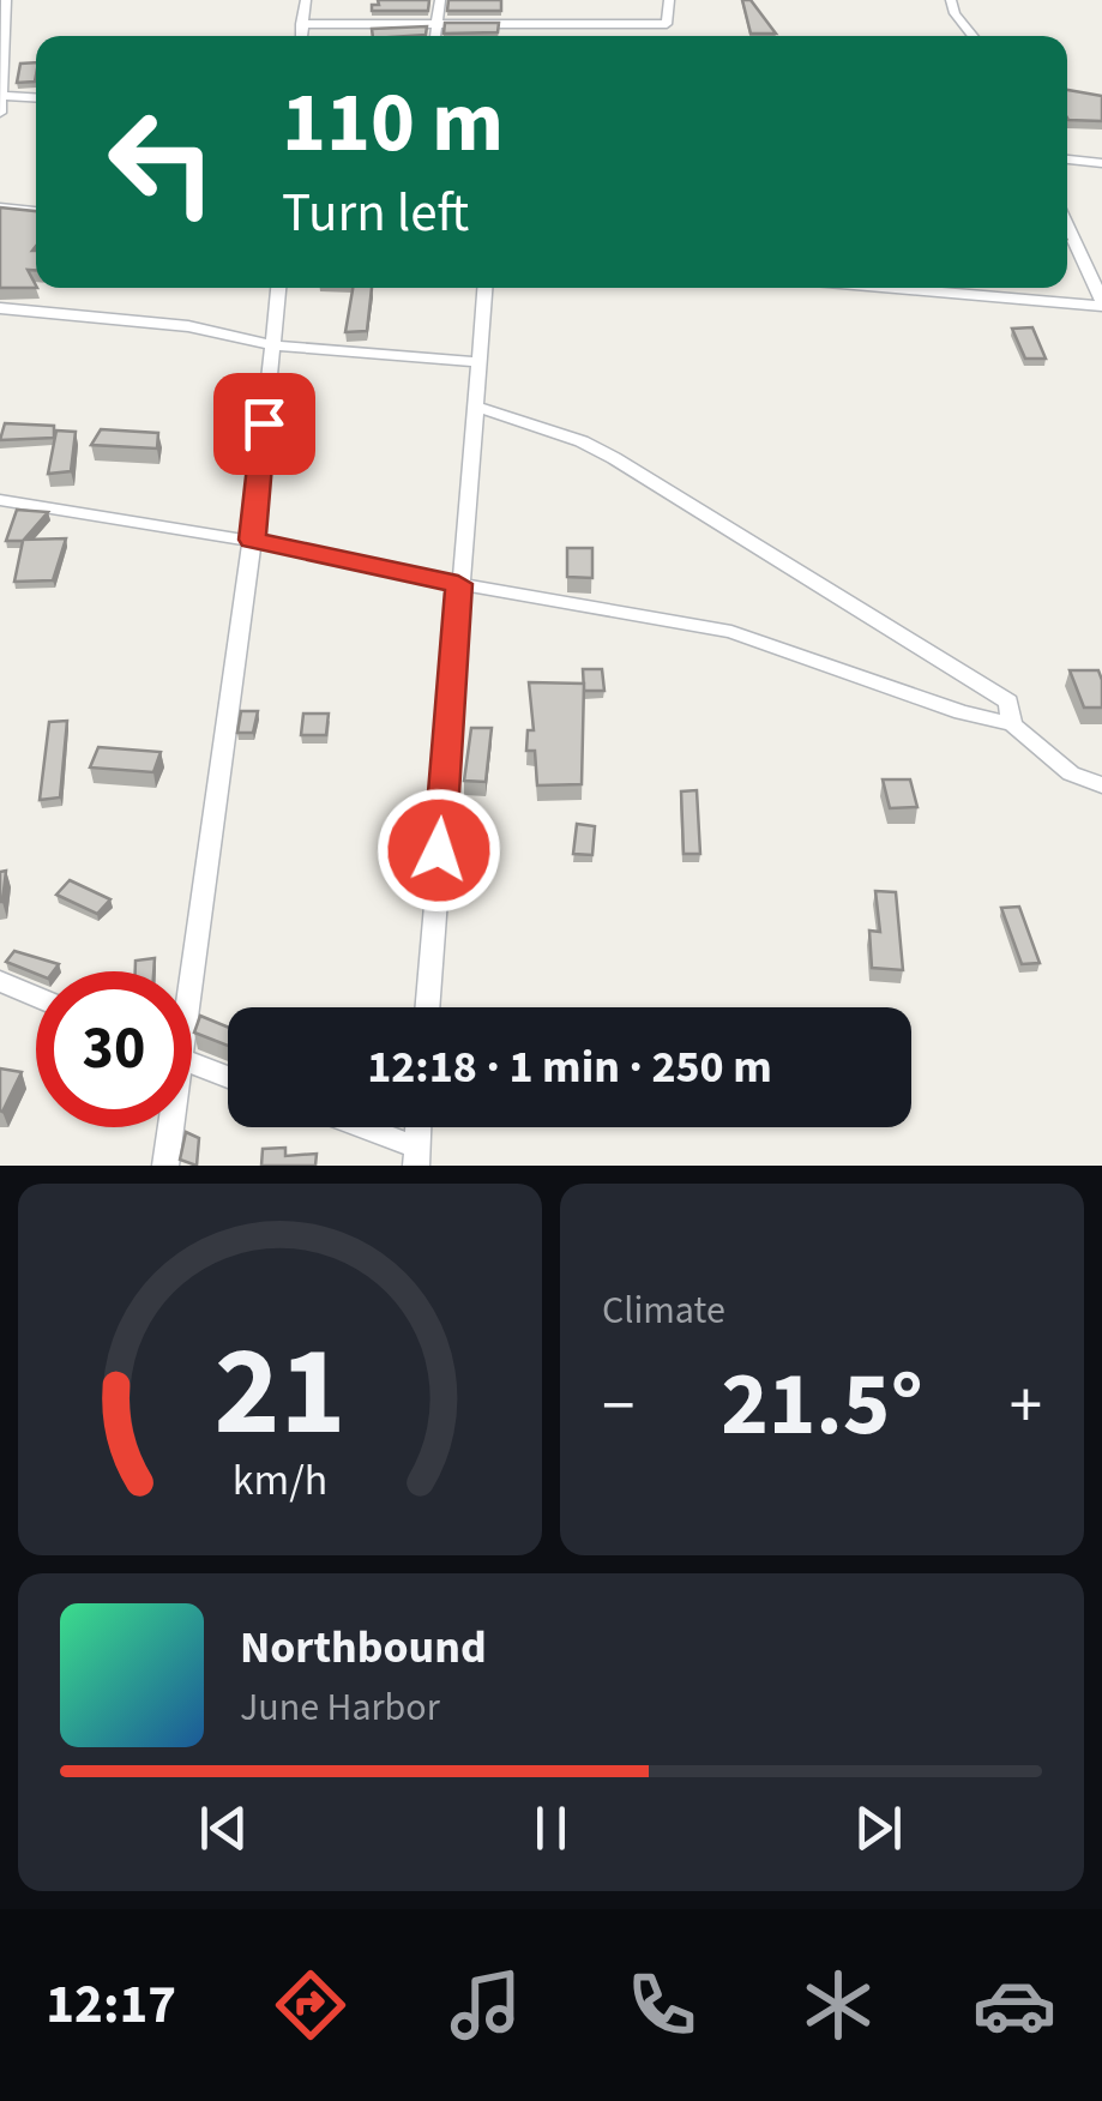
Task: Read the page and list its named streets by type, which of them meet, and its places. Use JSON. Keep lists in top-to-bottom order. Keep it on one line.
{"page":{"turn":["110 m","Turn left"],"limit":"30","trip":"12:18 · 1 min · 250 m","tile":"Climate","heat":["−","21.5°","+"],"song":["Northbound","June Harbor"],"tabs":"12:17","gauge":["21","km/h"]}}
